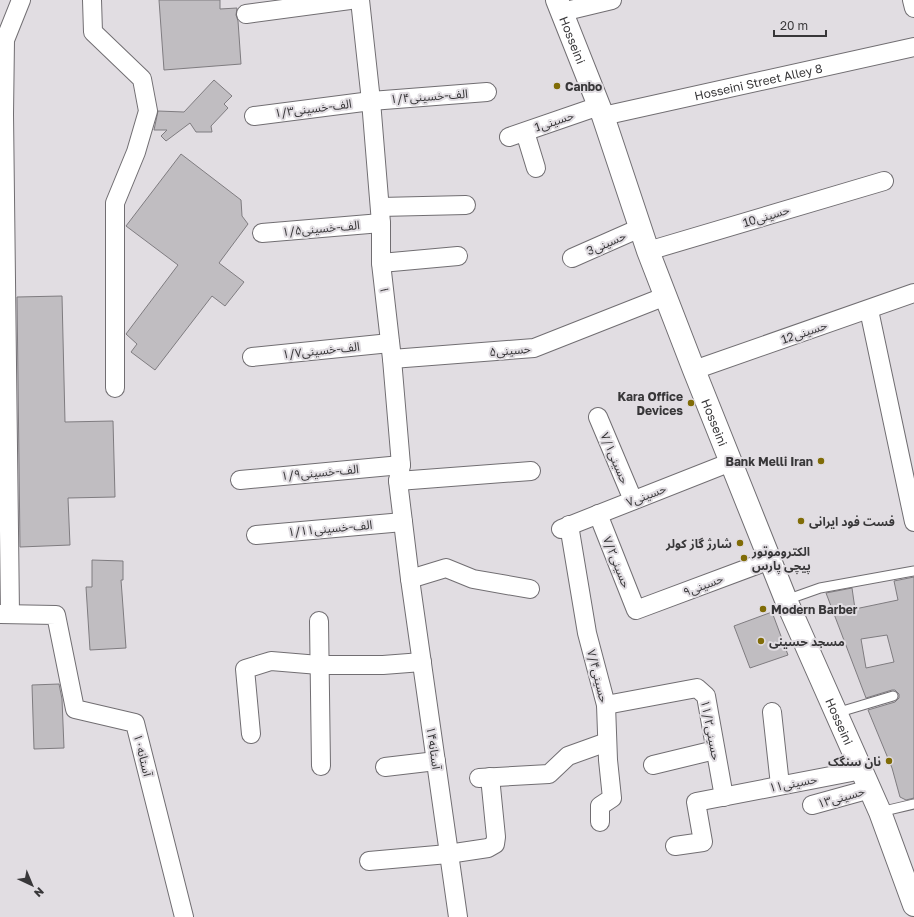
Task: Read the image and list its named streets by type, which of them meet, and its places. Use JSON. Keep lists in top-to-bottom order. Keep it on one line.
{"streets":{"street":["Hosseini","Hosseini Street Alley 8","الف-خسینی۱/۴","الف-خسینی۱/۳","حسینی1","حسینی10","الف-خسینی۱/۵","حسینی3","۱","حسینی12","الف-خسینی۱/۷","حسینی۵","حسینی۷/۱","الف-خسینی۱/۹","حسینی۷","الف-خسینی۱/۱۱","حسینی۷/۲","حسینی۹","حسینی۷/۴","حسینی۱۱/۲","آستانه۱۴","آستانه۱۰","حسینی۱۱","حسینی۱۳"]},"crossings":[["Hosseini","Hosseini Street Alley 8"],["Hosseini","حسینی1"],["Hosseini","حسینی10"],["Hosseini","حسینی3"],["Hosseini","حسینی12"],["Hosseini","حسینی۵"],["Hosseini","حسینی۷"],["Hosseini","حسینی۹"],["Hosseini","حسینی۱۱"],["Hosseini","حسینی۱۳"],["Hosseini Street Alley 8","حسینی1"],["الف-خسینی۱/۴","الف-خسینی۱/۳"],["الف-خسینی۱/۴","۱"],["الف-خسینی۱/۳","۱"],["الف-خسینی۱/۵","۱"],["۱","الف-خسینی۱/۷"],["۱","حسینی۵"],["۱","الف-خسینی۱/۹"],["۱","الف-خسینی۱/۱۱"],["۱","آستانه۱۴"],["الف-خسینی۱/۷","حسینی۵"],["حسینی۷/۱","حسینی۷"],["حسینی۷","حسینی۷/۲"],["حسینی۷","حسینی۷/۴"],["حسینی۷/۲","حسینی۹"],["حسینی۷/۴","حسینی۱۱/۲"],["حسینی۱۱/۲","حسینی۱۱"],["حسینی۱۱","حسینی۱۳"]],"places":["Canbo","Kara Office Devices","Bank Melli Iran","فست فود ایرانی","شارژ گاز کولر","الکتروموتور پیچی پارس","Modern Barber","مسجد حسینی","نان سنگک"],"scale_bar":"20 m","north":"bottom right"}
